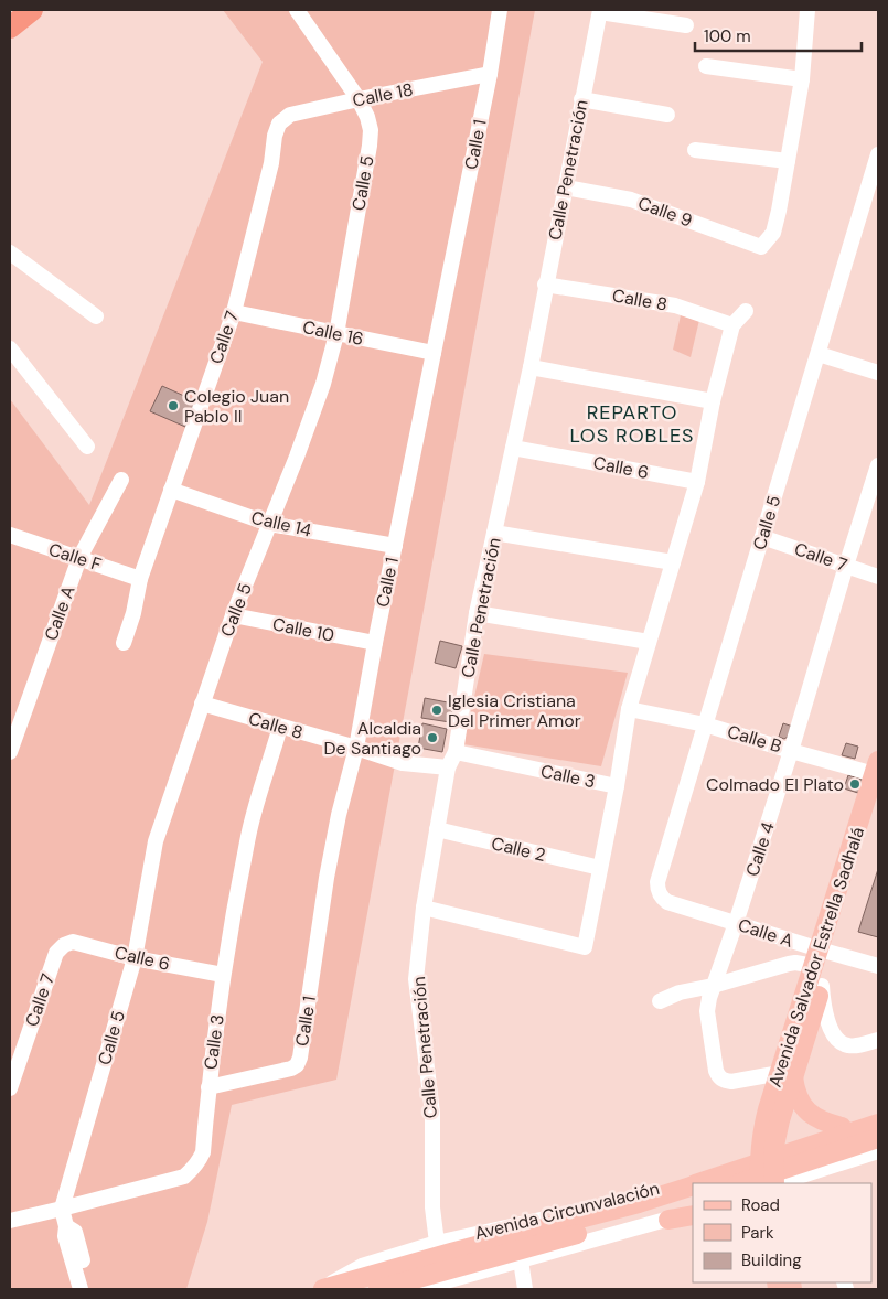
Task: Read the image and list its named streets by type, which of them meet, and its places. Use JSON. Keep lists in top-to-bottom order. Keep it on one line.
{"streets":{"main road":["Avenida Salvador Estrella Sadhalá","Avenida Circunvalación"],"street":["Calle 18","Calle 1","Calle Penetración","Calle 5","Calle 9","Calle 8","Calle 16","Calle 7","Calle 6","Calle 14","Calle F","Calle A","Calle 10","Calle B","Calle 3","Calle 2","Calle 4"]},"crossings":[["Calle 18","Calle 1"],["Calle 18","Calle 5"],["Calle 18","Calle 7"],["Calle 1","Calle 8"],["Calle 1","Calle 16"],["Calle 1","Calle 14"],["Calle 1","Calle 10"],["Calle 1","Calle 3"],["Calle Penetración","Calle 9"],["Calle Penetración","Calle 8"],["Calle Penetración","Calle 6"],["Calle Penetración","Calle 3"],["Calle Penetración","Calle 2"],["Calle Penetración","Avenida Circunvalación"],["Calle 5","Calle 8"],["Calle 5","Calle 16"],["Calle 5","Calle 7"],["Calle 5","Calle 6"],["Calle 5","Calle 14"],["Calle 5","Calle A"],["Calle 5","Calle 10"],["Calle 5","Calle B"],["Calle 5","Calle 3"],["Calle 8","Calle 3"],["Calle 16","Calle 7"],["Calle 7","Calle 6"],["Calle 7","Calle 14"],["Calle 7","Calle F"],["Calle 7","Calle 4"],["Calle 6","Calle 3"],["Calle F","Calle A"],["Calle A","Calle 4"],["Calle A","Avenida Salvador Estrella Sadhalá"],["Calle B","Calle 4"],["Calle B","Avenida Salvador Estrella Sadhalá"],["Calle 4","Avenida Salvador Estrella Sadhalá"],["Avenida Salvador Estrella Sadhalá","Avenida Circunvalación"]],"districts":["REPARTO LOS ROBLES"],"places":["Colegio Juan Pablo II","Iglesia Cristiana Del Primer Amor","Alcaldia De Santiago","Colmado El Plato"],"legend":["Road","Park","Building"],"scale_bar":"100 m"}
